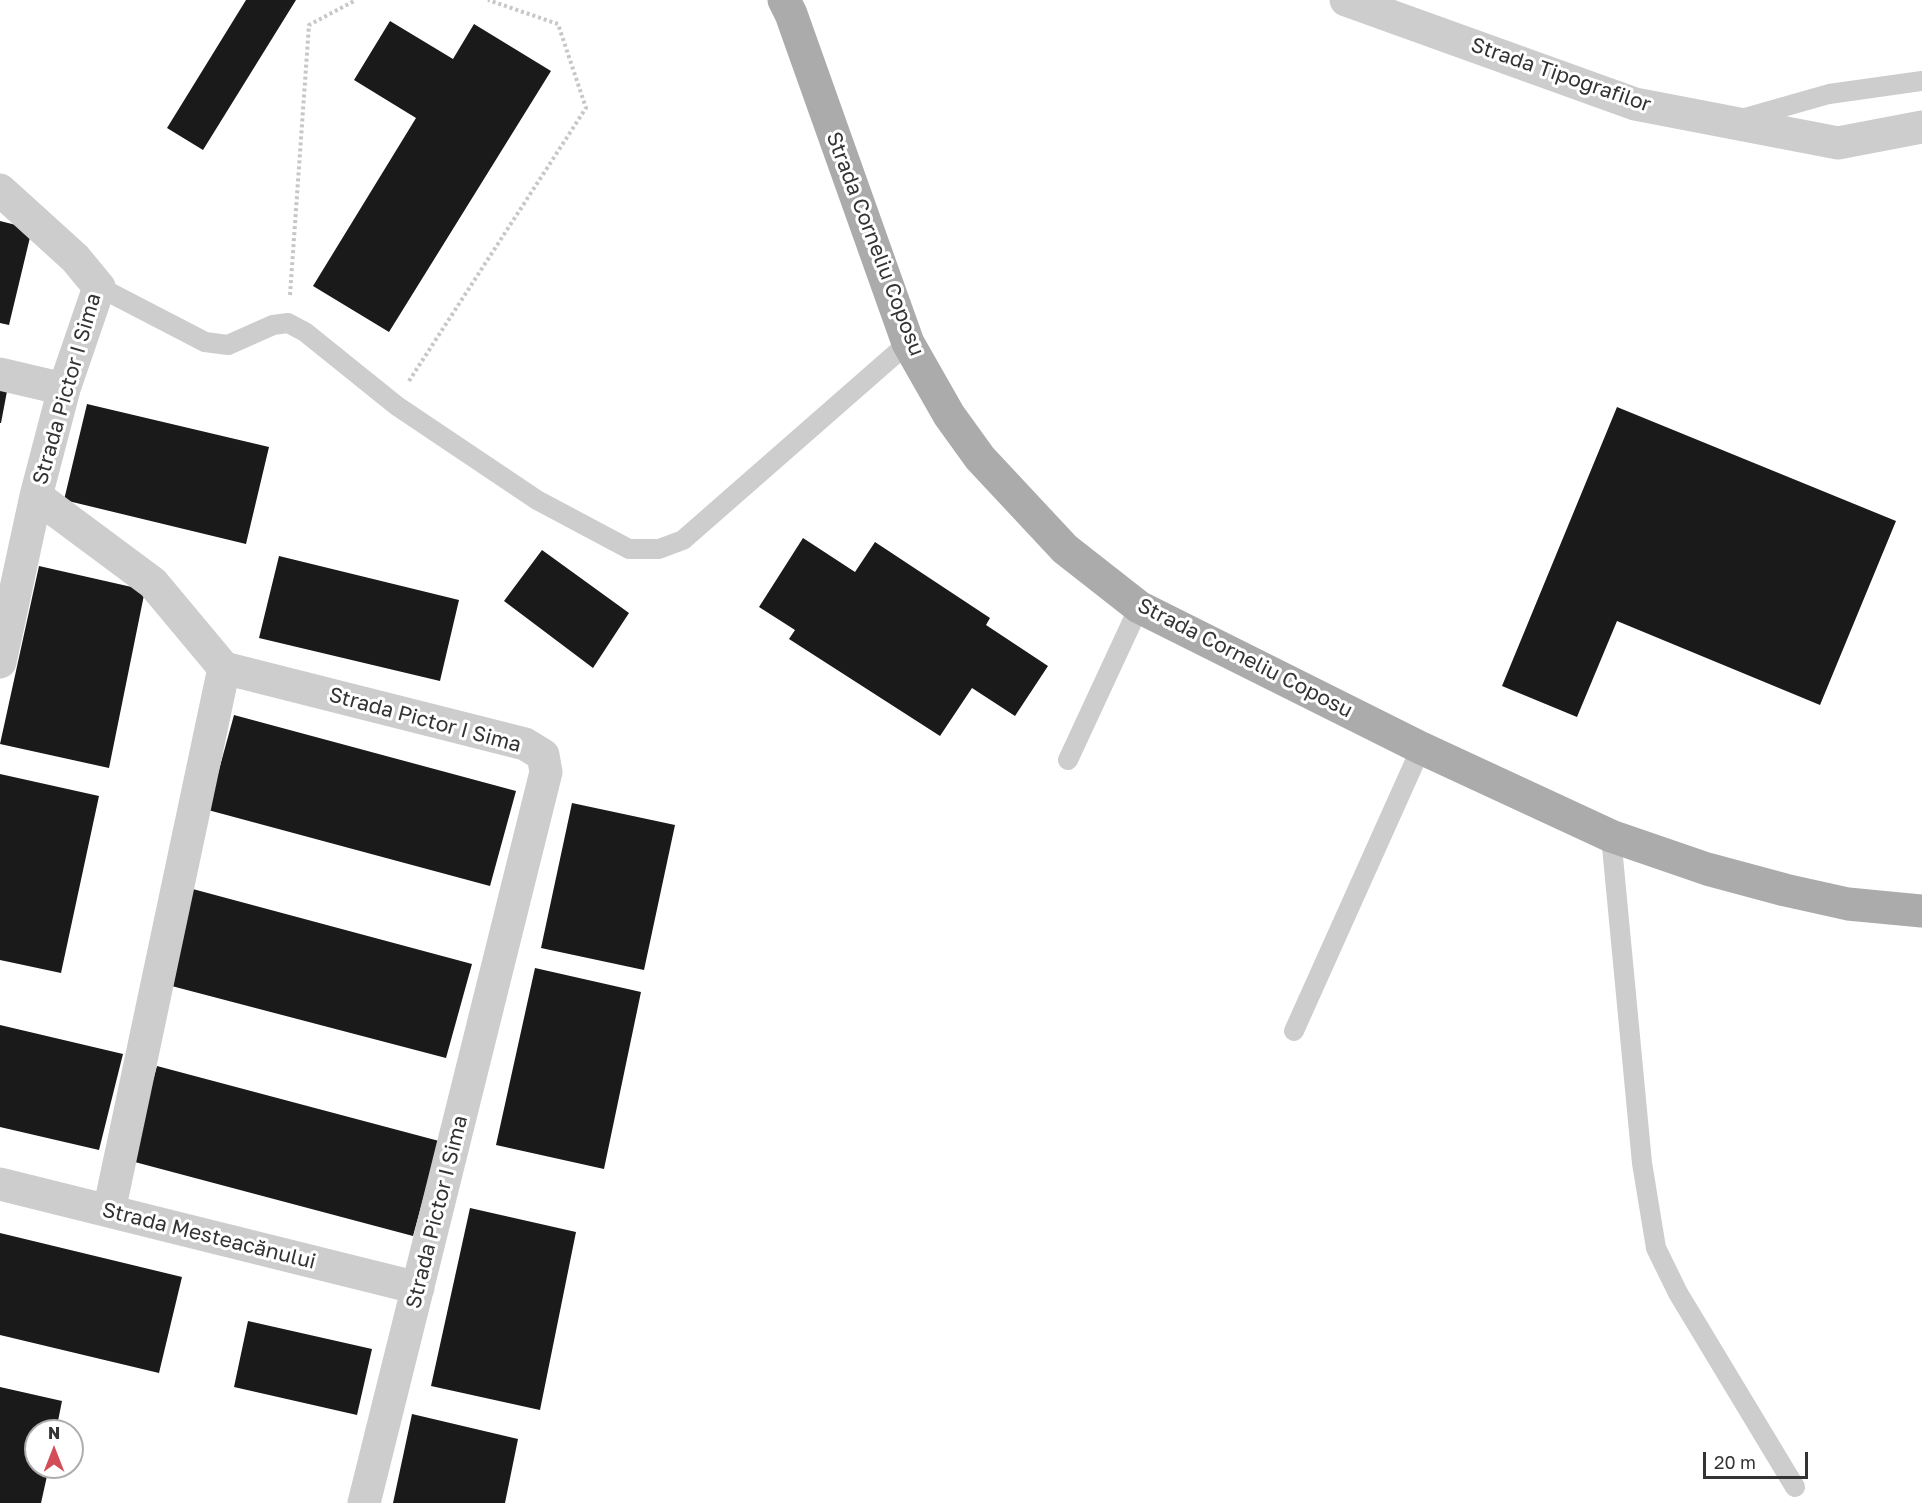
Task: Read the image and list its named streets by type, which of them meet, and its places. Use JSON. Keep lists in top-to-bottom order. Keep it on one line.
{"streets":{"main road":["Strada Corneliu Coposu"],"street":["Strada Tipografilor","Strada Pictor I Sima","Strada Mesteacănului"]},"crossings":[["Strada Pictor I Sima","Strada Mesteacănului"]],"scale_bar":"20 m","north":"top"}
